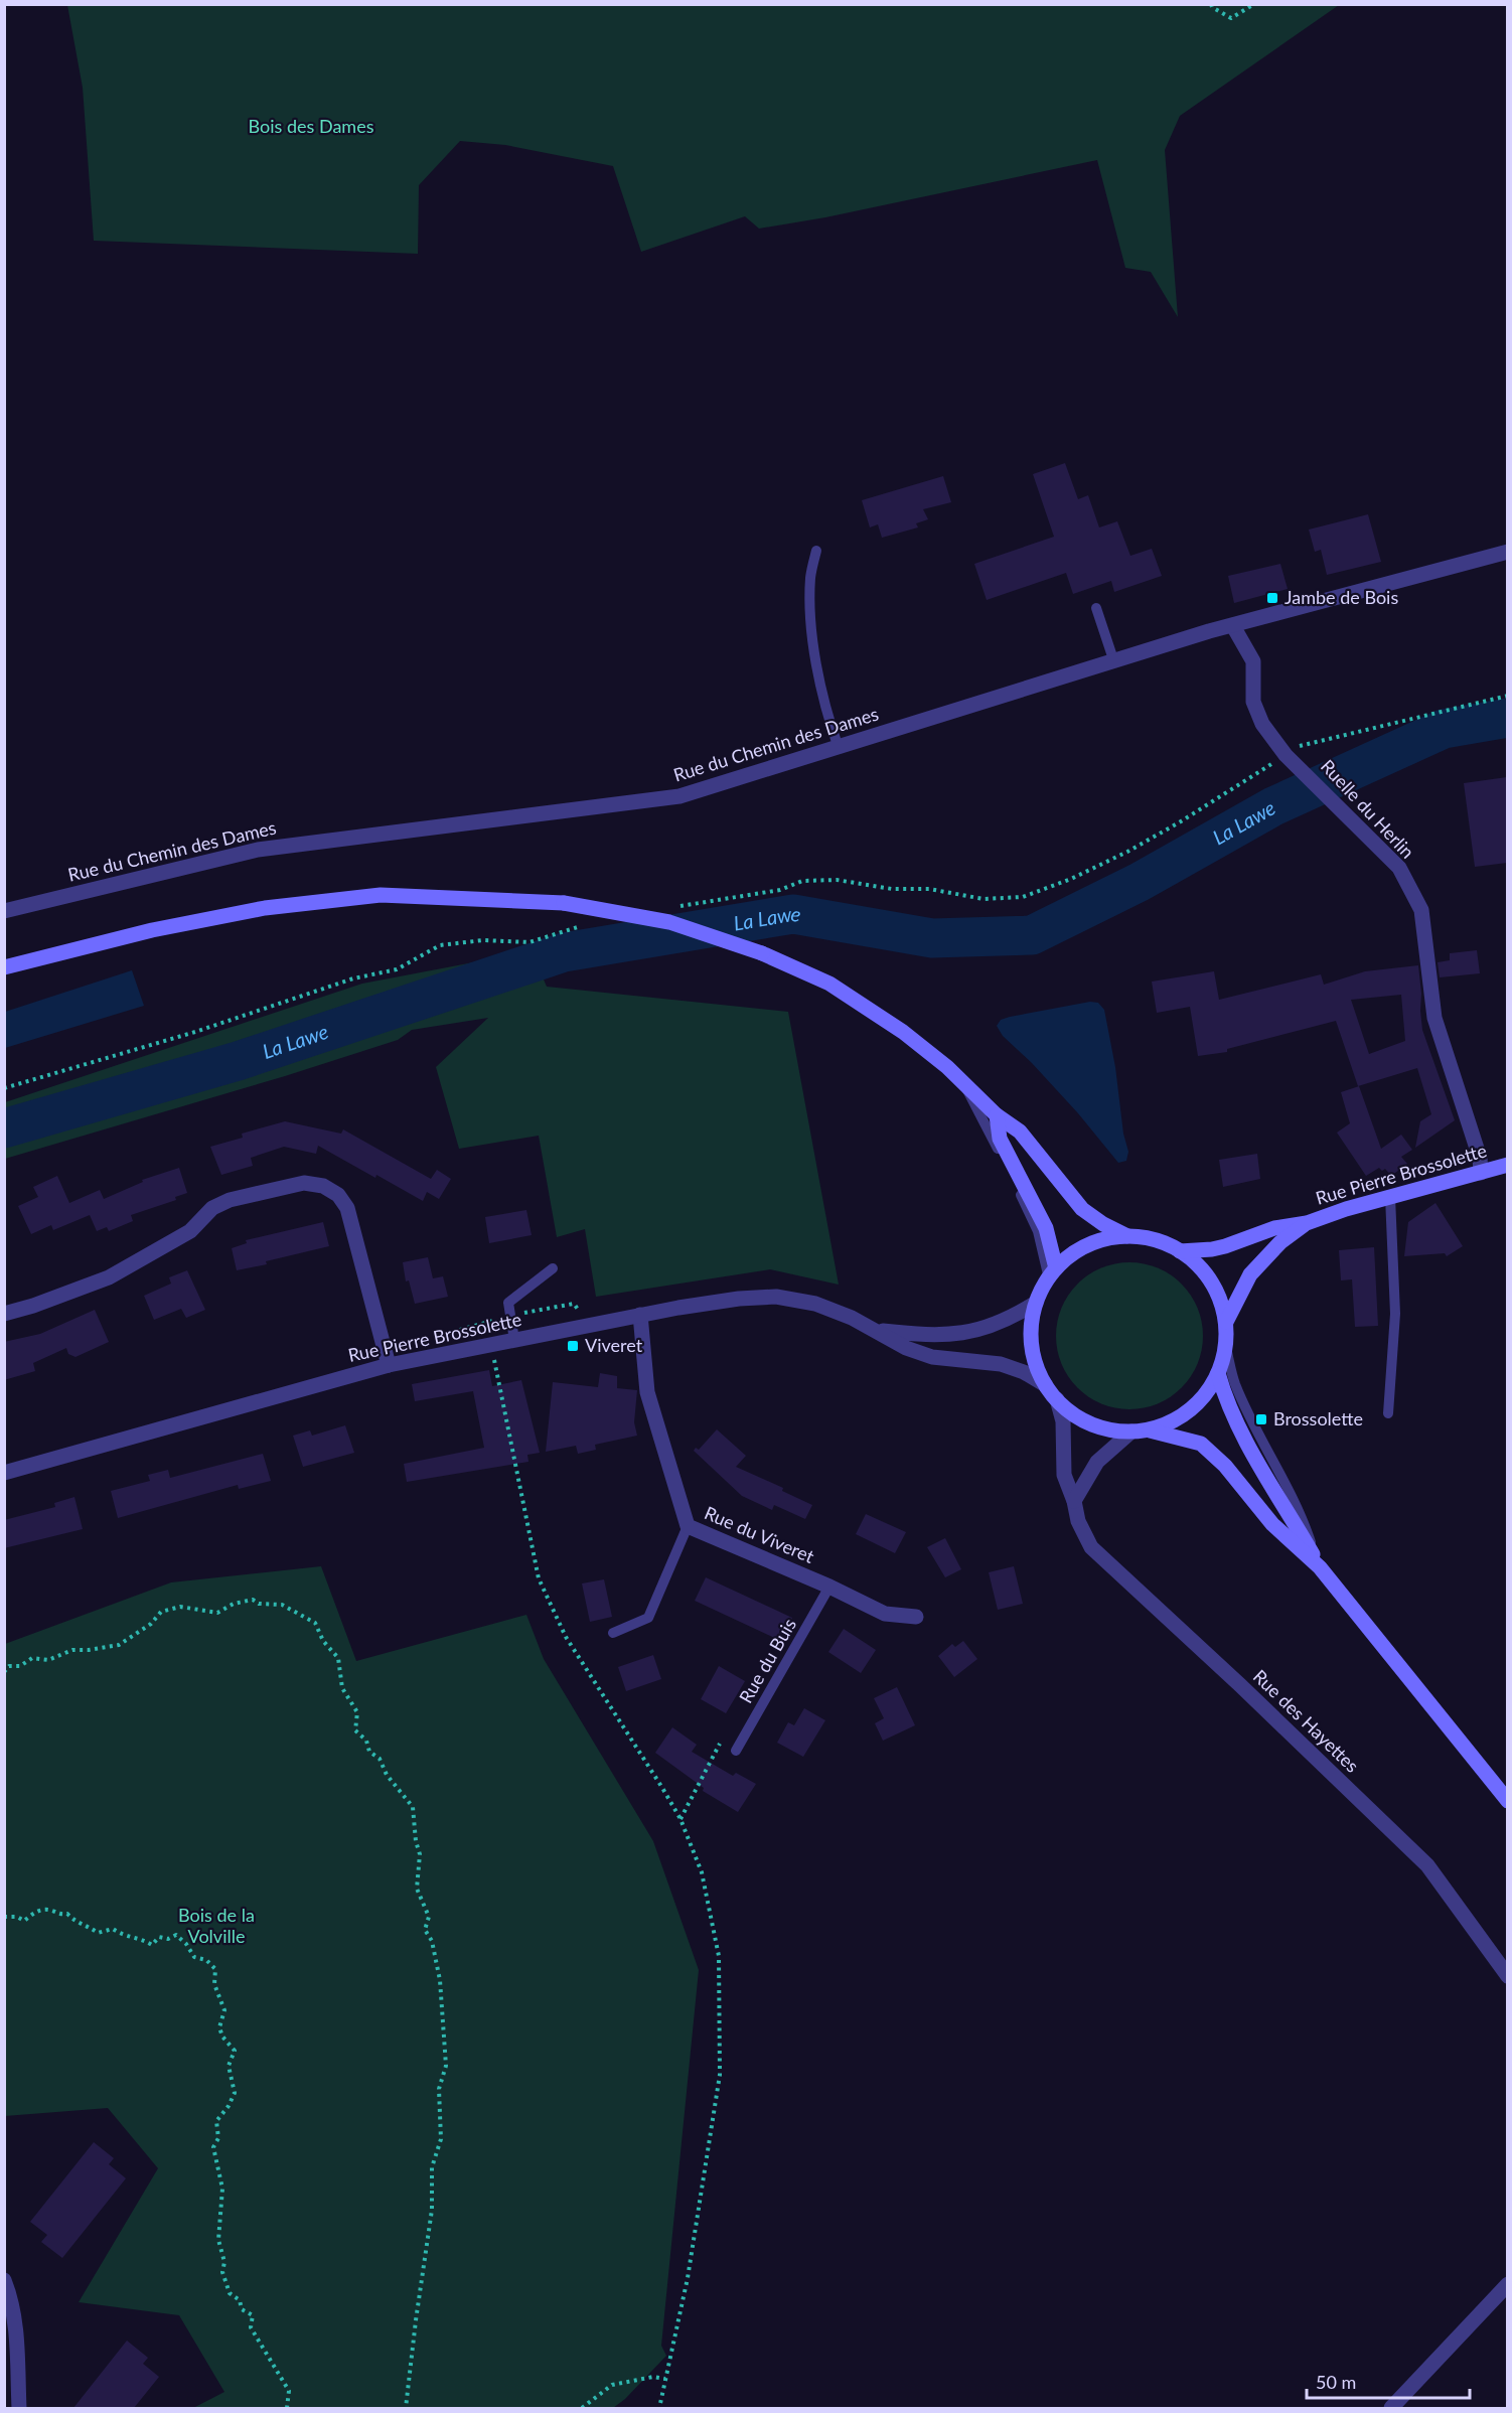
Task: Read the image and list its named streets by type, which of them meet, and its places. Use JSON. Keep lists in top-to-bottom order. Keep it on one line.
{"streets":{"main road":["Rue Pierre Brossolette"],"street":["Rue du Chemin des Dames","Ruelle du Herlin","Rue du Viveret","Rue des Hayettes"],"lane":["Rue du Buis"]},"crossings":[["Rue du Chemin des Dames","Ruelle du Herlin"],["Ruelle du Herlin","Rue Pierre Brossolette"],["Rue Pierre Brossolette","Rue du Viveret"],["Rue Pierre Brossolette","Rue des Hayettes"],["Rue du Viveret","Rue du Buis"]],"water":["La Lawe"],"parks":["Bois des Dames","Bois de la Volville"],"places":{"transit":["Jambe de Bois","Viveret","Brossolette"]},"scale_bar":"50 m"}
